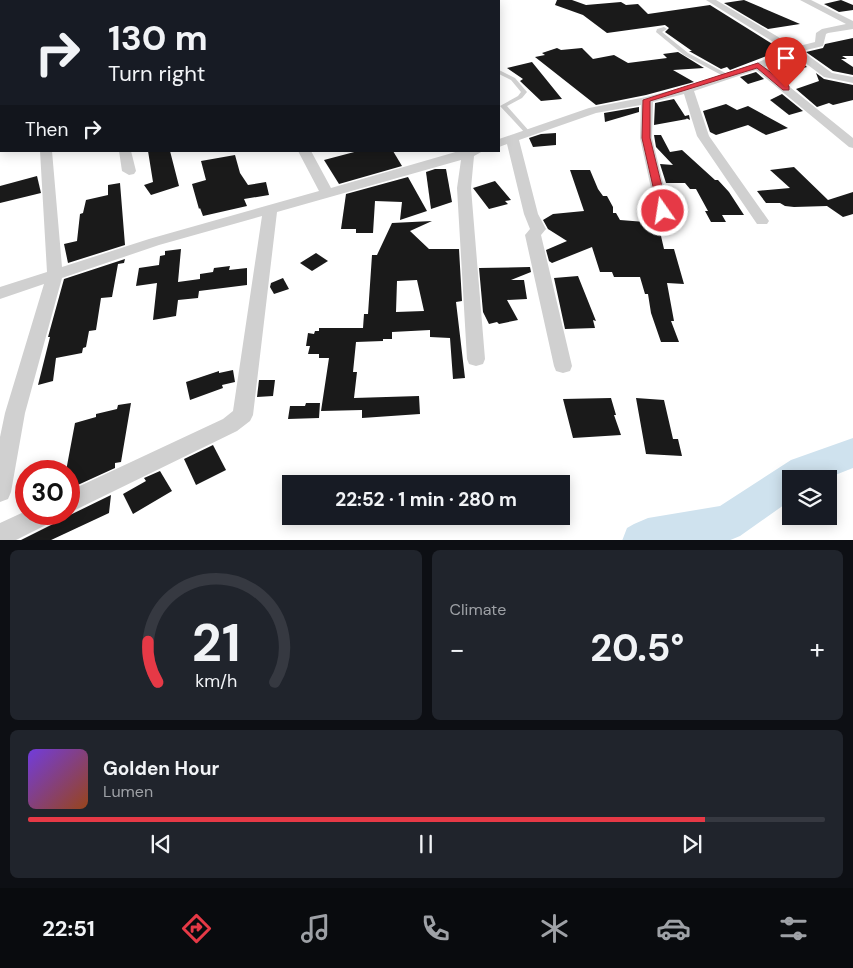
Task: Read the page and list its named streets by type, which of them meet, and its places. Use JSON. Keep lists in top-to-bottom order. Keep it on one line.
{"page":{"turn":["130 m","Turn right"],"then":"Then","limit":"30","trip":"22:52 · 1 min · 280 m","tile":"Climate","heat":["−","20.5°","+"],"song":["Golden Hour","Lumen"],"tabs":"22:51","gauge":["21","km/h"]}}
